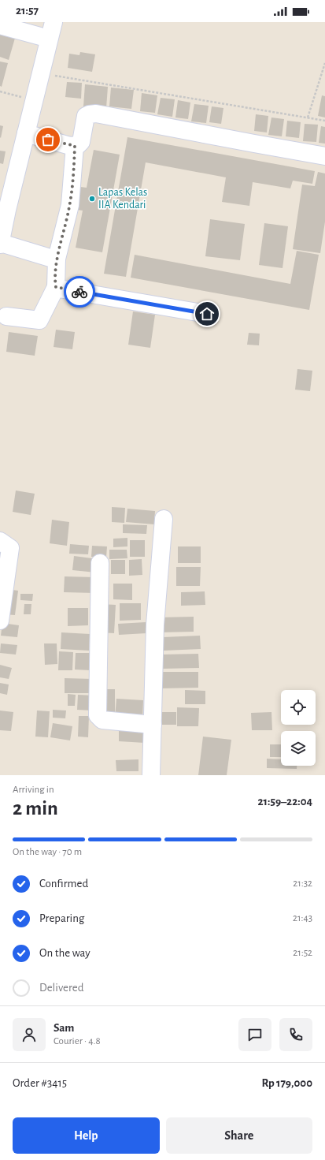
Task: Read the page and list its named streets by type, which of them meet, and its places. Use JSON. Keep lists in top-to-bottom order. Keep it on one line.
{"places":["Lapas Kelas IIA Kendari"],"page":{"status":"21:57","heading":["2 min","Arriving in","21:59–22:04"],"panel":["Sam","Courier · 4.8","Order #3415","Rp 179,000"],"bar":"On the way · 70 m","list":[["Confirmed","21:32"],["Preparing","21:43"],["On the way","21:52"],"Delivered"],"buttons":["Help","Share"]}}
